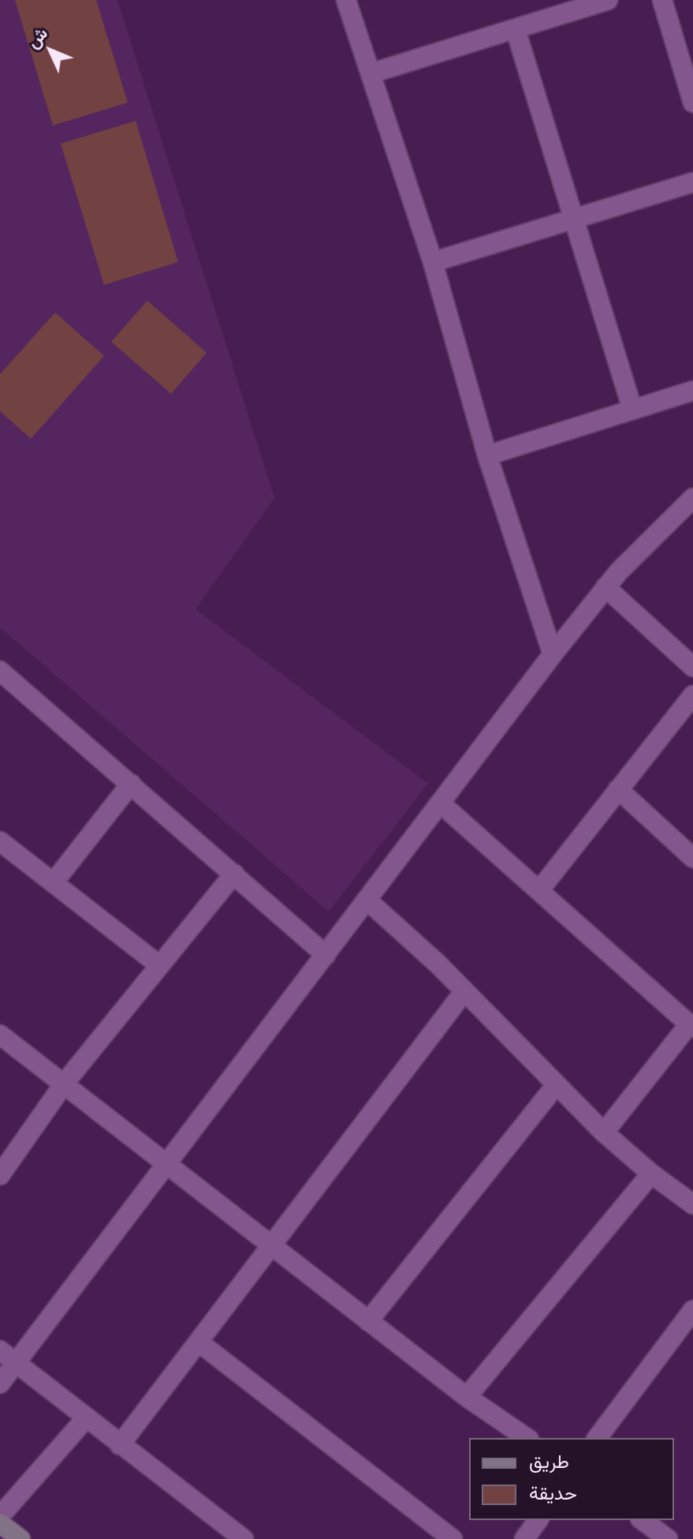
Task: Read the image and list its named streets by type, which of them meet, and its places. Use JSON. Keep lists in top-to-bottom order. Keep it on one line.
{"legend":["طريق","حديقة"],"north":"top left"}
